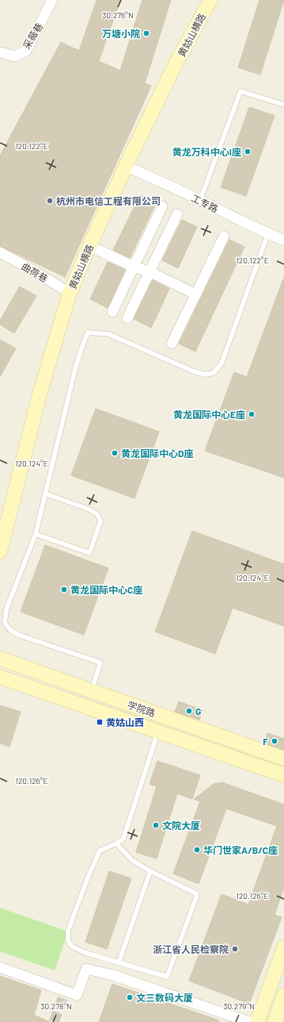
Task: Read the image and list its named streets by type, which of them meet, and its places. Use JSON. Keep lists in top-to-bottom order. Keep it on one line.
{"streets":{"main road":["黄姑山横路","学院路"],"street":["采薇巷","工专路","曲荷巷"]},"crossings":[["黄姑山横路","工专路"],["黄姑山横路","曲荷巷"]],"places":{"other":["万塘小院","黄龙万科中心I座","杭州市电信工程有限公司","黄龙国际中心E座","黄龙国际中心D座","黄龙国际中心C座","G","F","文院大厦","华门世家A/B/C座","浙江省人民检察院","文三数码大厦"],"transit":["黄姑山西"]},"coordinates":["30.276°N","120.122°E","120.124°E","120.126°E","30.278°N","30.279°N"]}
